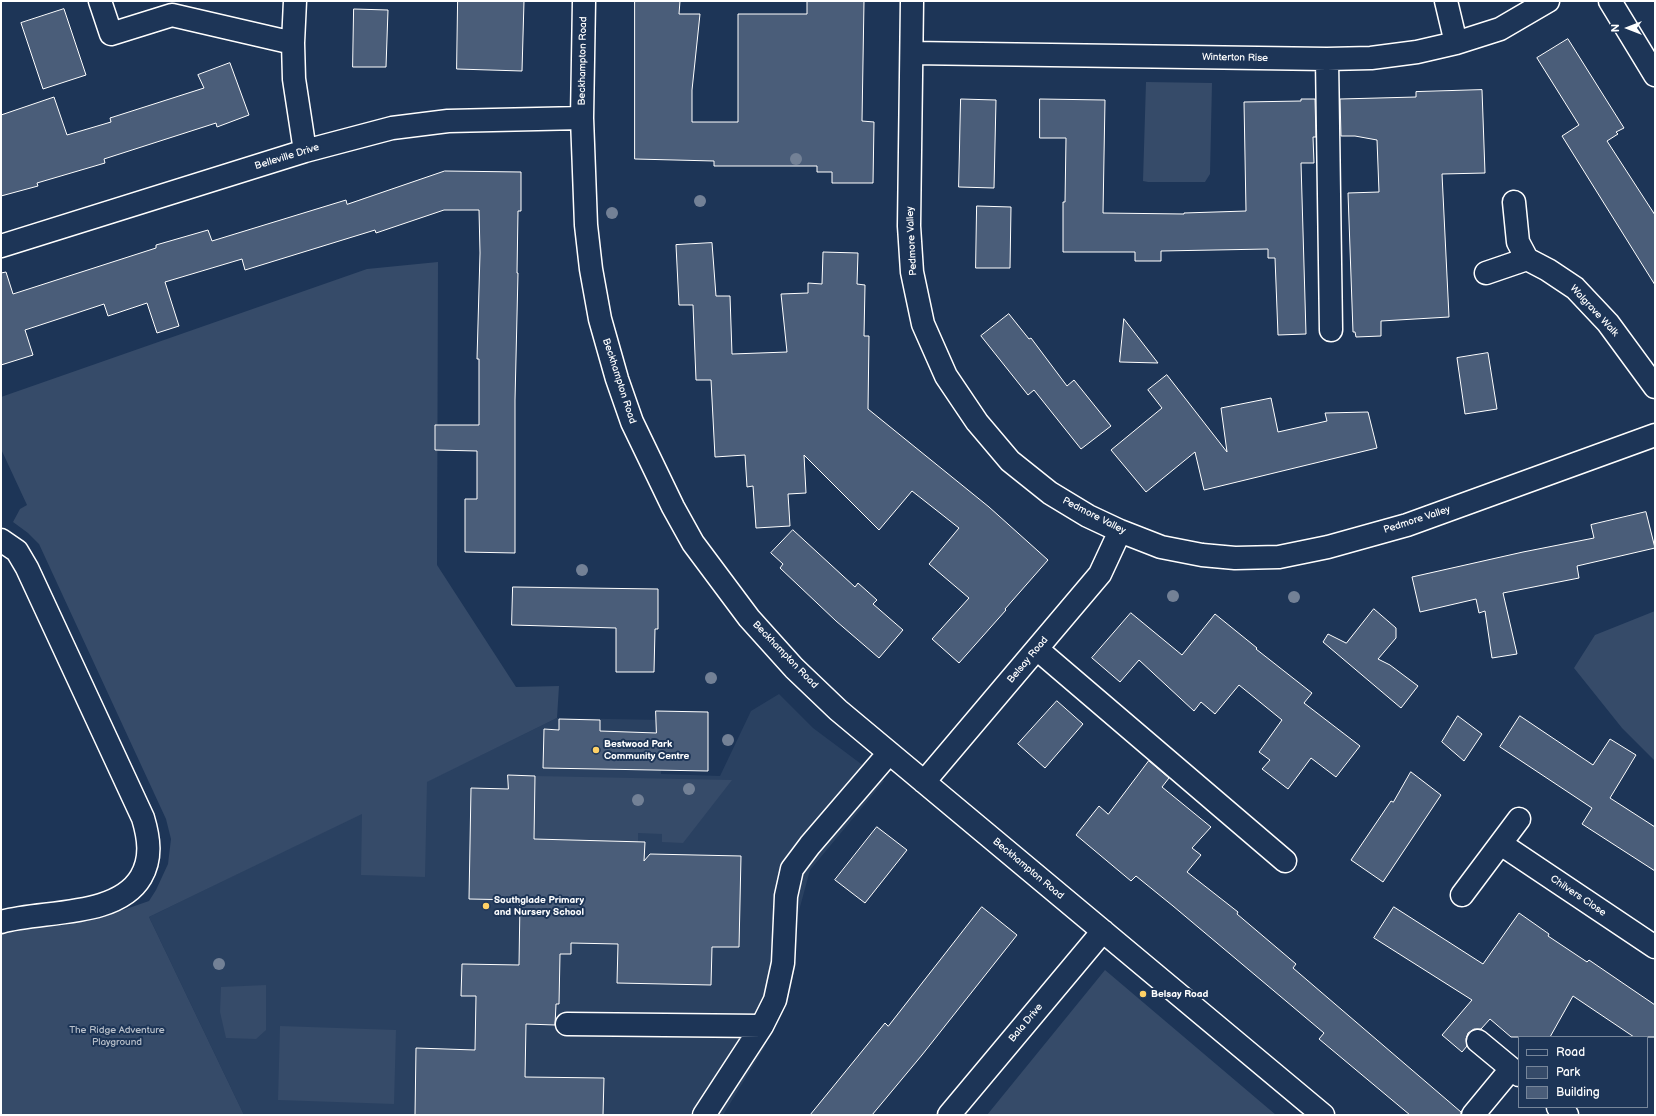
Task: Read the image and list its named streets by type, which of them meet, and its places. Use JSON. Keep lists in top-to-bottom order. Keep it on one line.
{"streets":{"street":["Winterton Rise","Beckhampton Road","Belleville Drive","Pedmore Valley","Walgrave Walk","Belsay Road","Chilvers Close","Bala Drive"]},"crossings":[["Winterton Rise","Pedmore Valley"],["Beckhampton Road","Belleville Drive"],["Beckhampton Road","Belsay Road"],["Beckhampton Road","Bala Drive"],["Pedmore Valley","Belsay Road"]],"parks":["The Ridge Adventure Playground"],"places":["Bestwood Park Community Centre","Southglade Primary and Nursery School","Belsay Road"],"legend":["Road","Park","Building"],"north":"left"}
